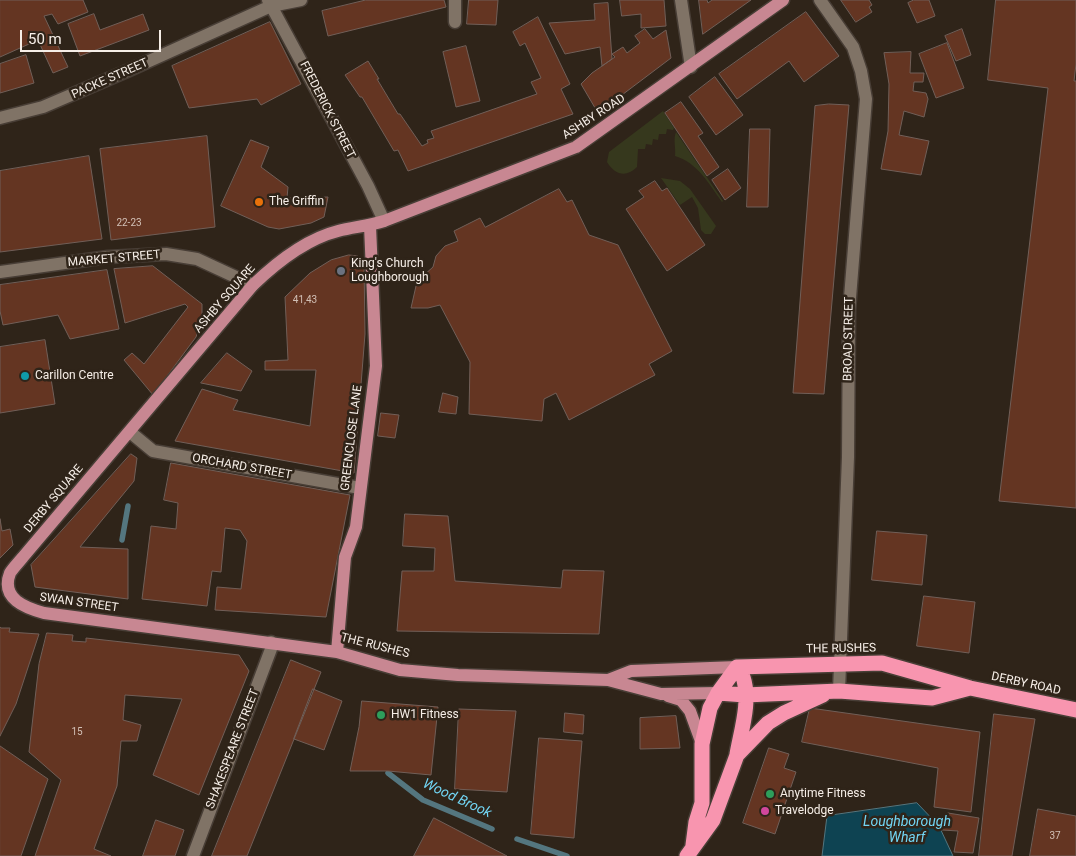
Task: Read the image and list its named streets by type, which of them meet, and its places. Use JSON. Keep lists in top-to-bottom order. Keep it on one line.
{"streets":{"highway":["THE RUSHES","DERBY ROAD"],"main road":["ASHBY ROAD","ASHBY SQUARE","GREENCLOSE LANE","DERBY SQUARE","SWAN STREET"],"street":["PACKE STREET","FREDERICK STREET","MARKET STREET","BROAD STREET","ORCHARD STREET","SHAKESPEARE STREET"]},"crossings":[["PACKE STREET","FREDERICK STREET"],["FREDERICK STREET","ASHBY ROAD"],["ASHBY ROAD","ASHBY SQUARE"],["ASHBY ROAD","GREENCLOSE LANE"],["MARKET STREET","ASHBY SQUARE"],["ASHBY SQUARE","GREENCLOSE LANE"],["ASHBY SQUARE","ORCHARD STREET"],["ASHBY SQUARE","DERBY SQUARE"],["BROAD STREET","THE RUSHES"],["GREENCLOSE LANE","ORCHARD STREET"],["GREENCLOSE LANE","THE RUSHES"],["ORCHARD STREET","DERBY SQUARE"],["DERBY SQUARE","SWAN STREET"],["SWAN STREET","THE RUSHES"],["THE RUSHES","DERBY ROAD"],["THE RUSHES","SHAKESPEARE STREET"]],"water":["Wood Brook","Loughborough Wharf"],"places":["The Griffin","King's Church Loughborough","Carillon Centre","HW1 Fitness","Anytime Fitness","Travelodge"],"house_numbers":["22-23","41,43","15","37"],"scale_bar":"50 m"}
